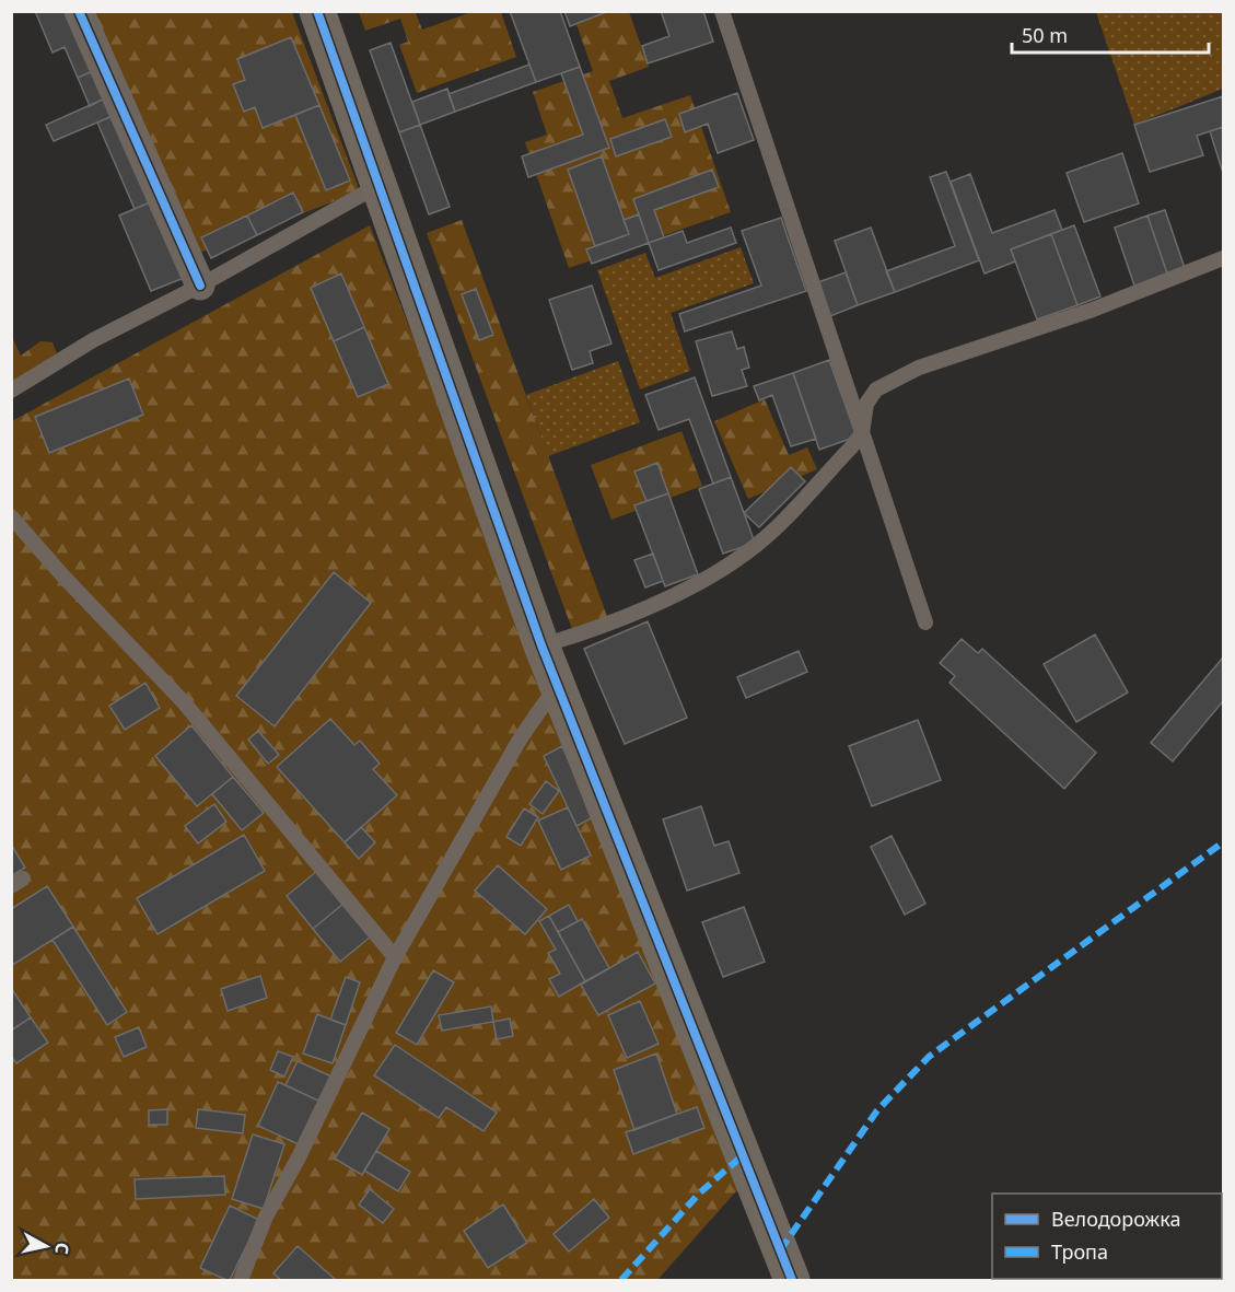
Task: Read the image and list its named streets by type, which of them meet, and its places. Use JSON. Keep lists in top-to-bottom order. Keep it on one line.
{"legend":["Велодорожка","Тропа"],"scale_bar":"50 m","north":"right"}
